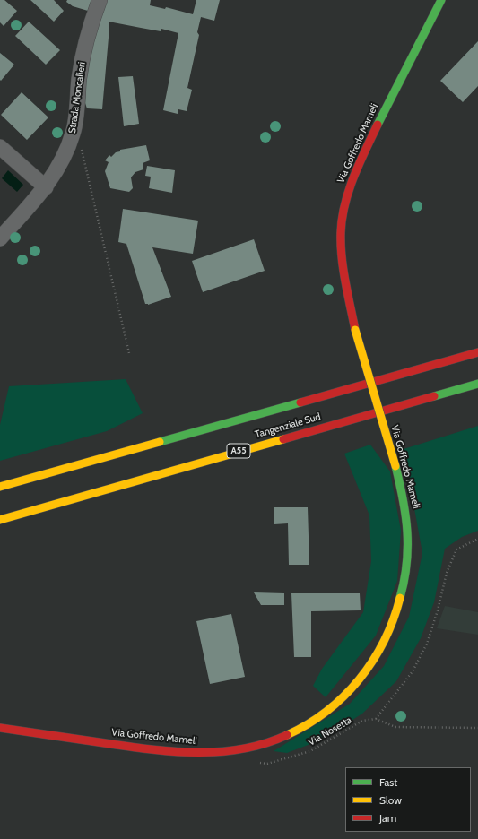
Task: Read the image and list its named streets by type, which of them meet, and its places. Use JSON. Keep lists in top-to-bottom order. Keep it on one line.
{"streets":{"main road":["Via Goffredo Mameli","Tangenziale Sud","A55"],"street":["Strada Moncalieri"],"path":["Via Nosetta"]},"legend":["Fast","Slow","Jam"]}
